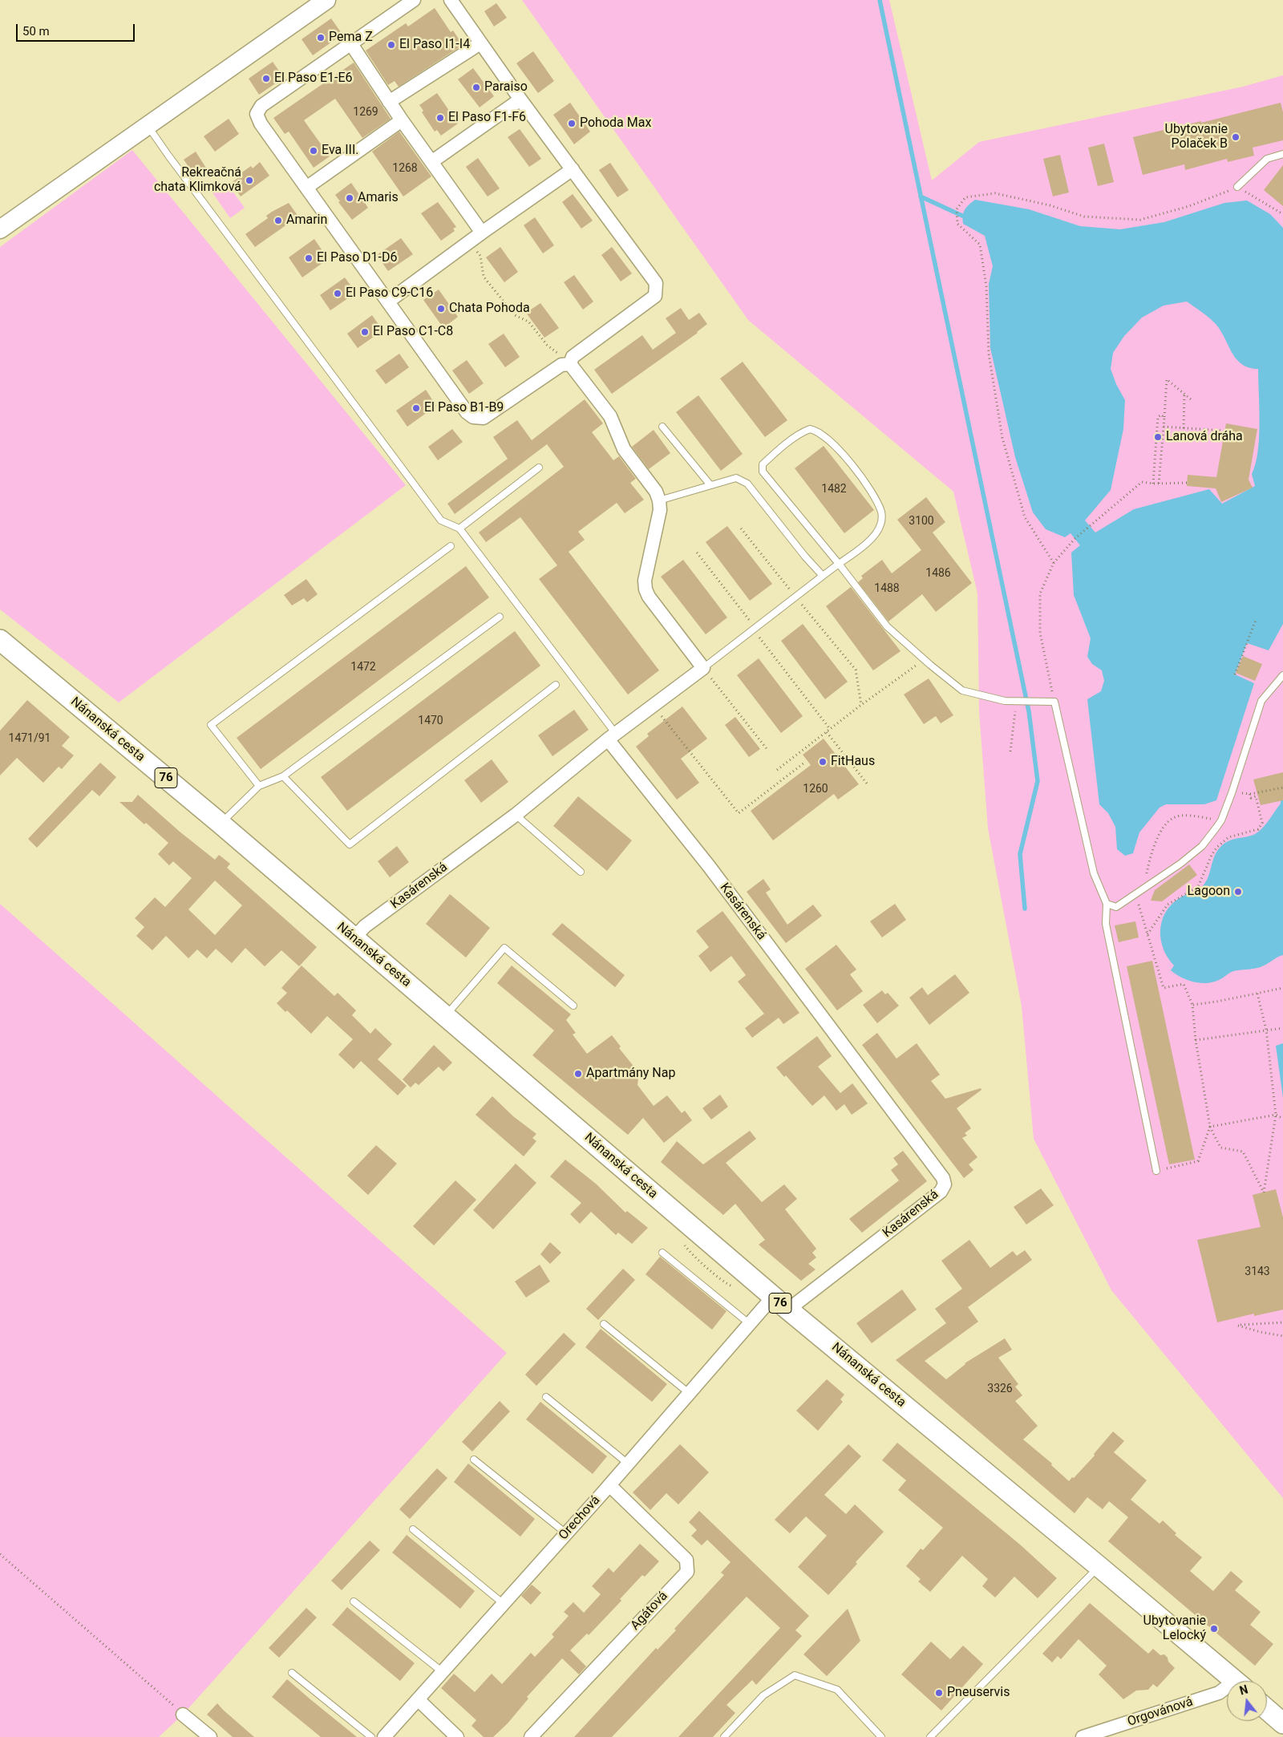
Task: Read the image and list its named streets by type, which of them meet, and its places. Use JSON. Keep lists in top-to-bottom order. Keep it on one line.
{"streets":{"main road":["Nánanská cesta","76"],"street":["Kasárenská","Orechová","Agátová","Orgovánová"]},"crossings":[["Nánanská cesta","Kasárenská"],["Nánanská cesta","Orechová"],["Orechová","Agátová"]],"places":["Pema Z","El Paso I1-I4","El Paso E1-E6","Paraiso","El Paso F1-F6","Pohoda Max","Ubytovanie Polaček B","Eva III.","Rekreačná chata Klimková","Amaris","Amarin","El Paso D1-D6","El Paso C9-C16","Chata Pohoda","El Paso C1-C8","El Paso B1-B9","Lanová dráha","FitHaus","Lagoon","Apartmány Nap","Ubytovanie Lelocký","Pneuservis"],"house_numbers":["1269","1268","1482","3100","1486","1488","1472","1470","1471/91","1260","3143","3326"],"scale_bar":"50 m","north":"top"}
